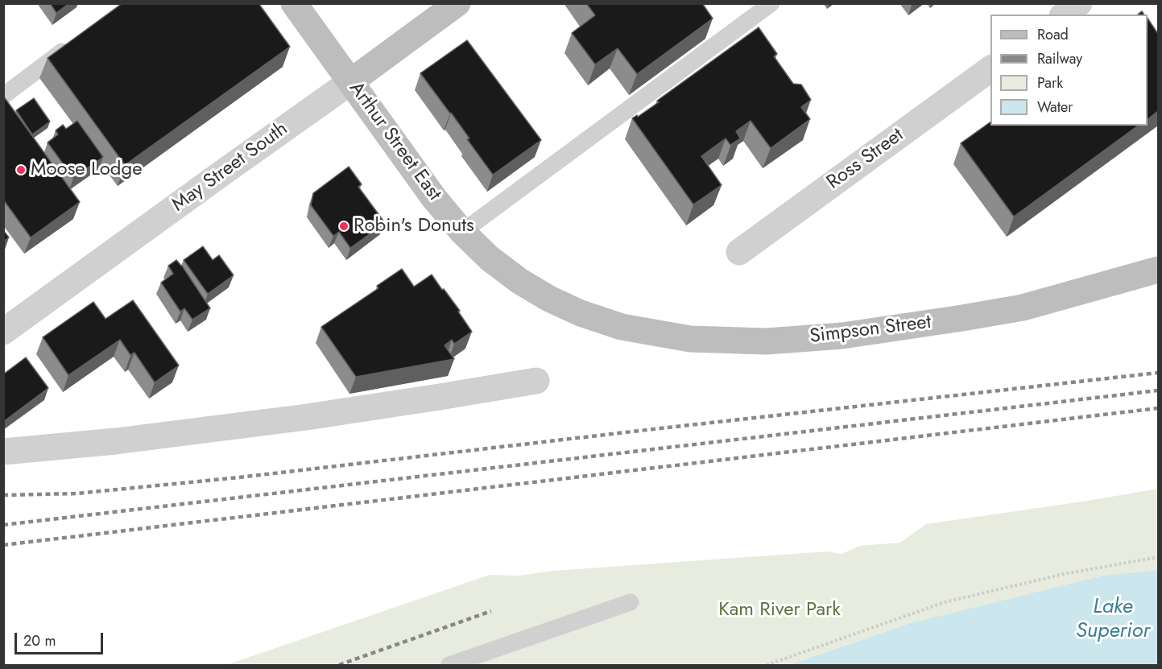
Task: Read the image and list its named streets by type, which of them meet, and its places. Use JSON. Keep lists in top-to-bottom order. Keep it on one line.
{"streets":{"main road":["Arthur Street East","May Street South","Simpson Street"],"street":["Ross Street"]},"crossings":[["Arthur Street East","May Street South"],["Arthur Street East","Simpson Street"]],"water":["Lake Superior"],"parks":["Kam River Park"],"places":["Moose Lodge","Robin's Donuts"],"legend":["Road","Railway","Park","Water"],"scale_bar":"20 m"}
